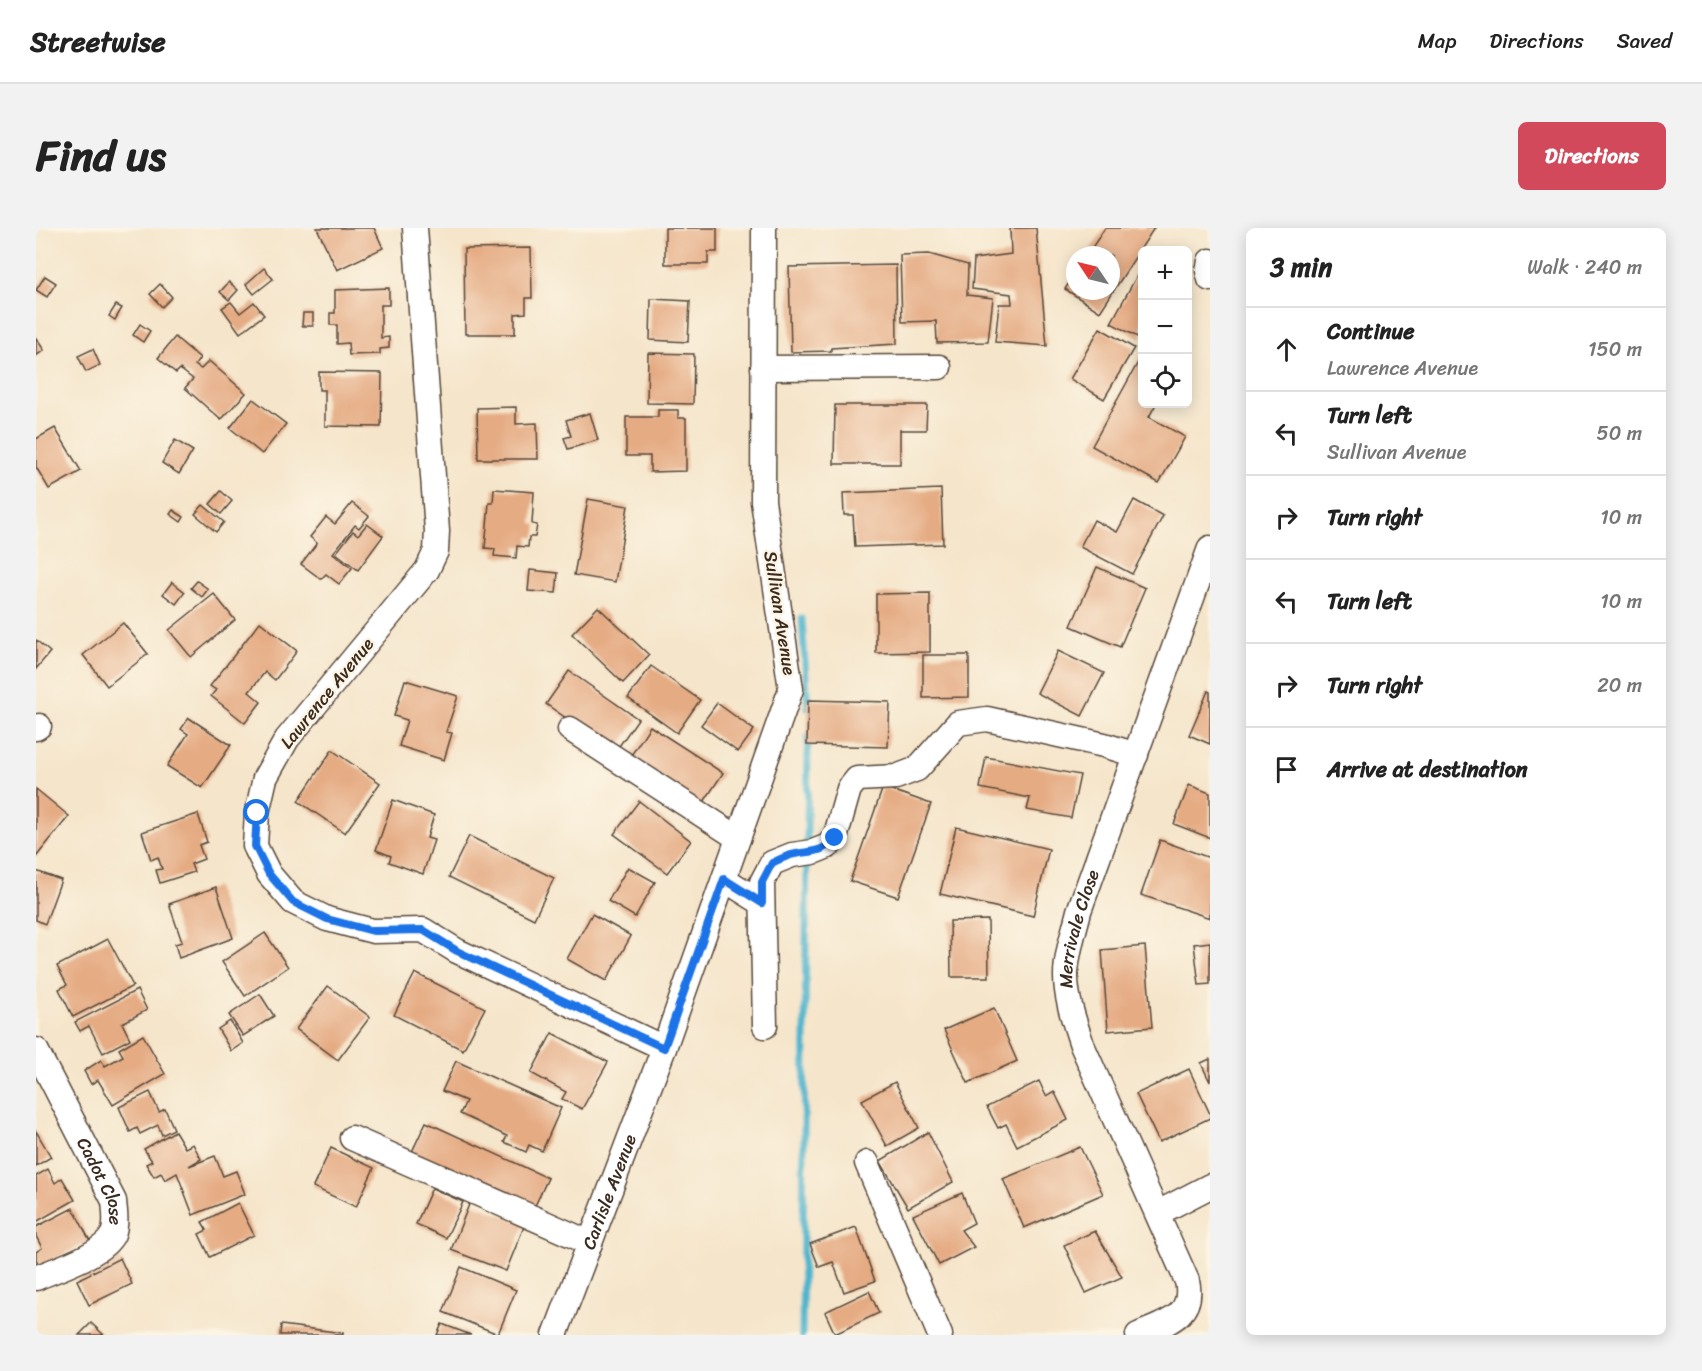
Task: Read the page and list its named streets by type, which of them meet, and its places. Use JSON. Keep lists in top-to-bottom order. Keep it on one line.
{"streets":{"street":["Sullivan Avenue","Lawrence Avenue","Merrivale Close","Cadot Close","Carlisle Avenue"]},"crossings":[["Sullivan Avenue","Lawrence Avenue"],["Sullivan Avenue","Carlisle Avenue"],["Lawrence Avenue","Carlisle Avenue"]],"north":"top left","page":{"header":"Streetwise","nav":["Map","Directions","Saved"],"title":"Find us","buttons":"Directions","heading":["3 min","Walk · 240 m"],"map_buttons":["+","−"],"list":[["Continue","Lawrence Avenue","150 m"],["Turn left","Sullivan Avenue","50 m"],["Turn right","10 m"],["Turn left","10 m"],["Turn right","20 m"],"Arrive at destination"]}}
